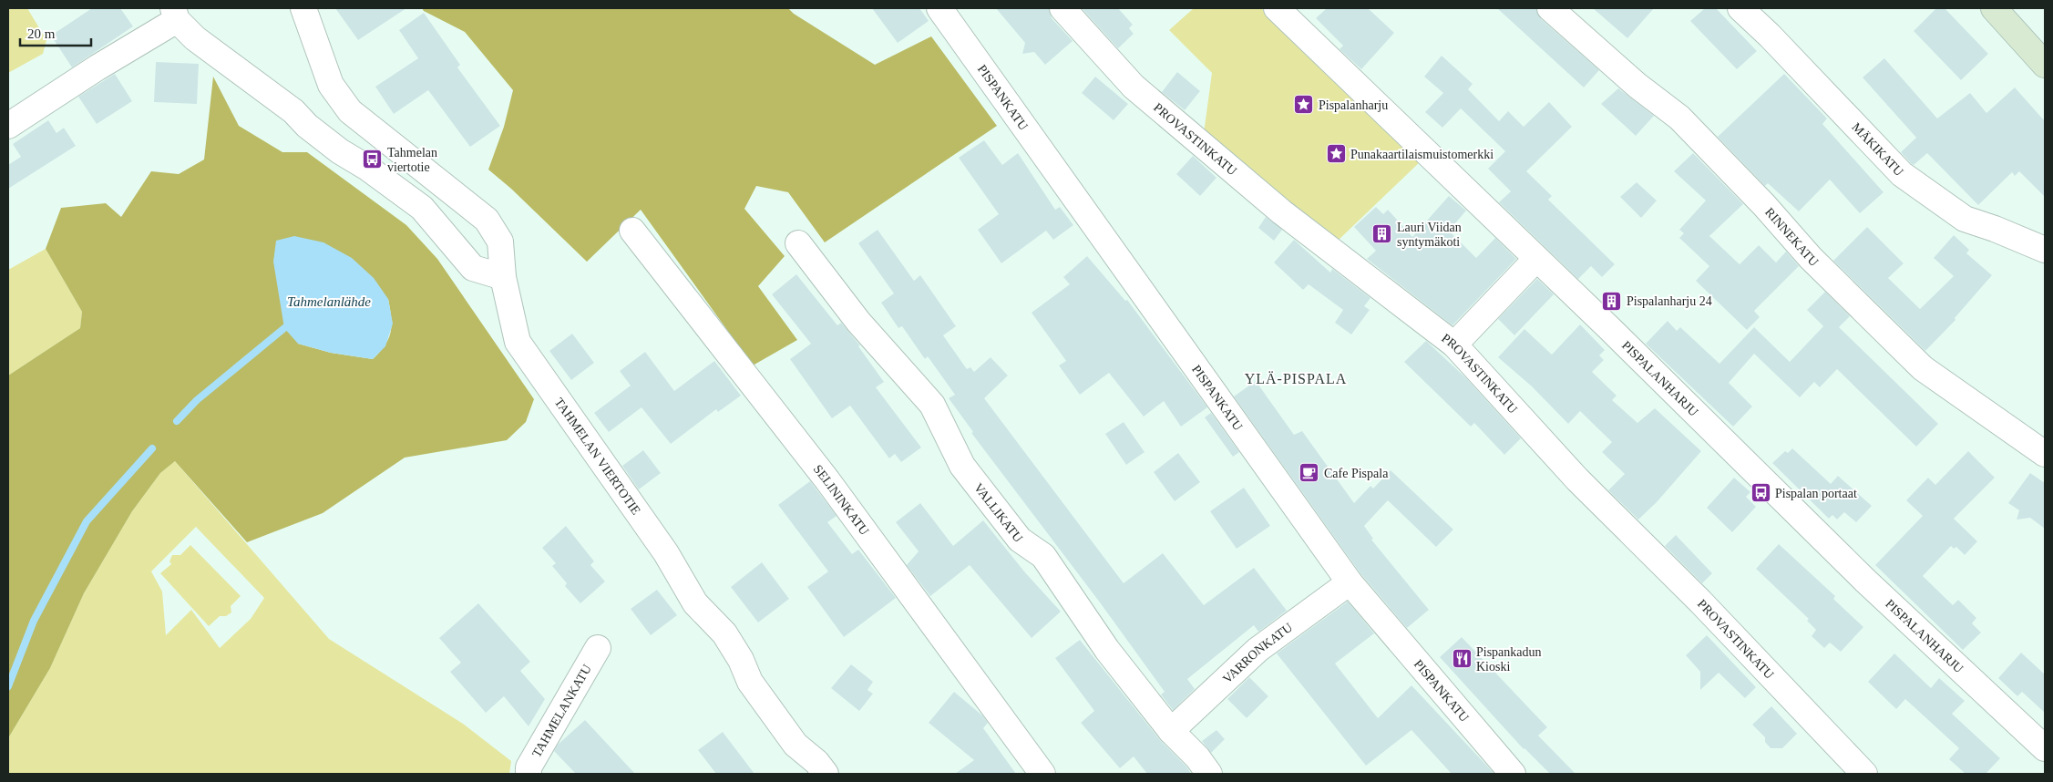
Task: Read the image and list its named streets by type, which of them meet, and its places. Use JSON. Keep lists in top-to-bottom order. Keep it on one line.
{"streets":{"street":["PISPANKATU","PROVASTINKATU","MÄKIKATU","RINNEKATU","PISPALANHARJU","TAHMELAN VIERTOTIE","SELININKATU","VALLIKATU","VARRONKATU","TAHMELANKATU"]},"crossings":[["PISPANKATU","VARRONKATU"],["VALLIKATU","VARRONKATU"]],"districts":["YLÄ-PISPALA"],"water":["Tahmelanlähde"],"places":{"place":["Pispalanharju","Punakaartilaismuistomerkki"],"bus stop":["Tahmelan viertotie","Pispalan portaat"],"building":["Lauri Viidan syntymäkoti","Pispalanharju 24"],"cafe":["Cafe Pispala"],"restaurant":["Pispankadun Kioski"]},"scale_bar":"20 m"}
